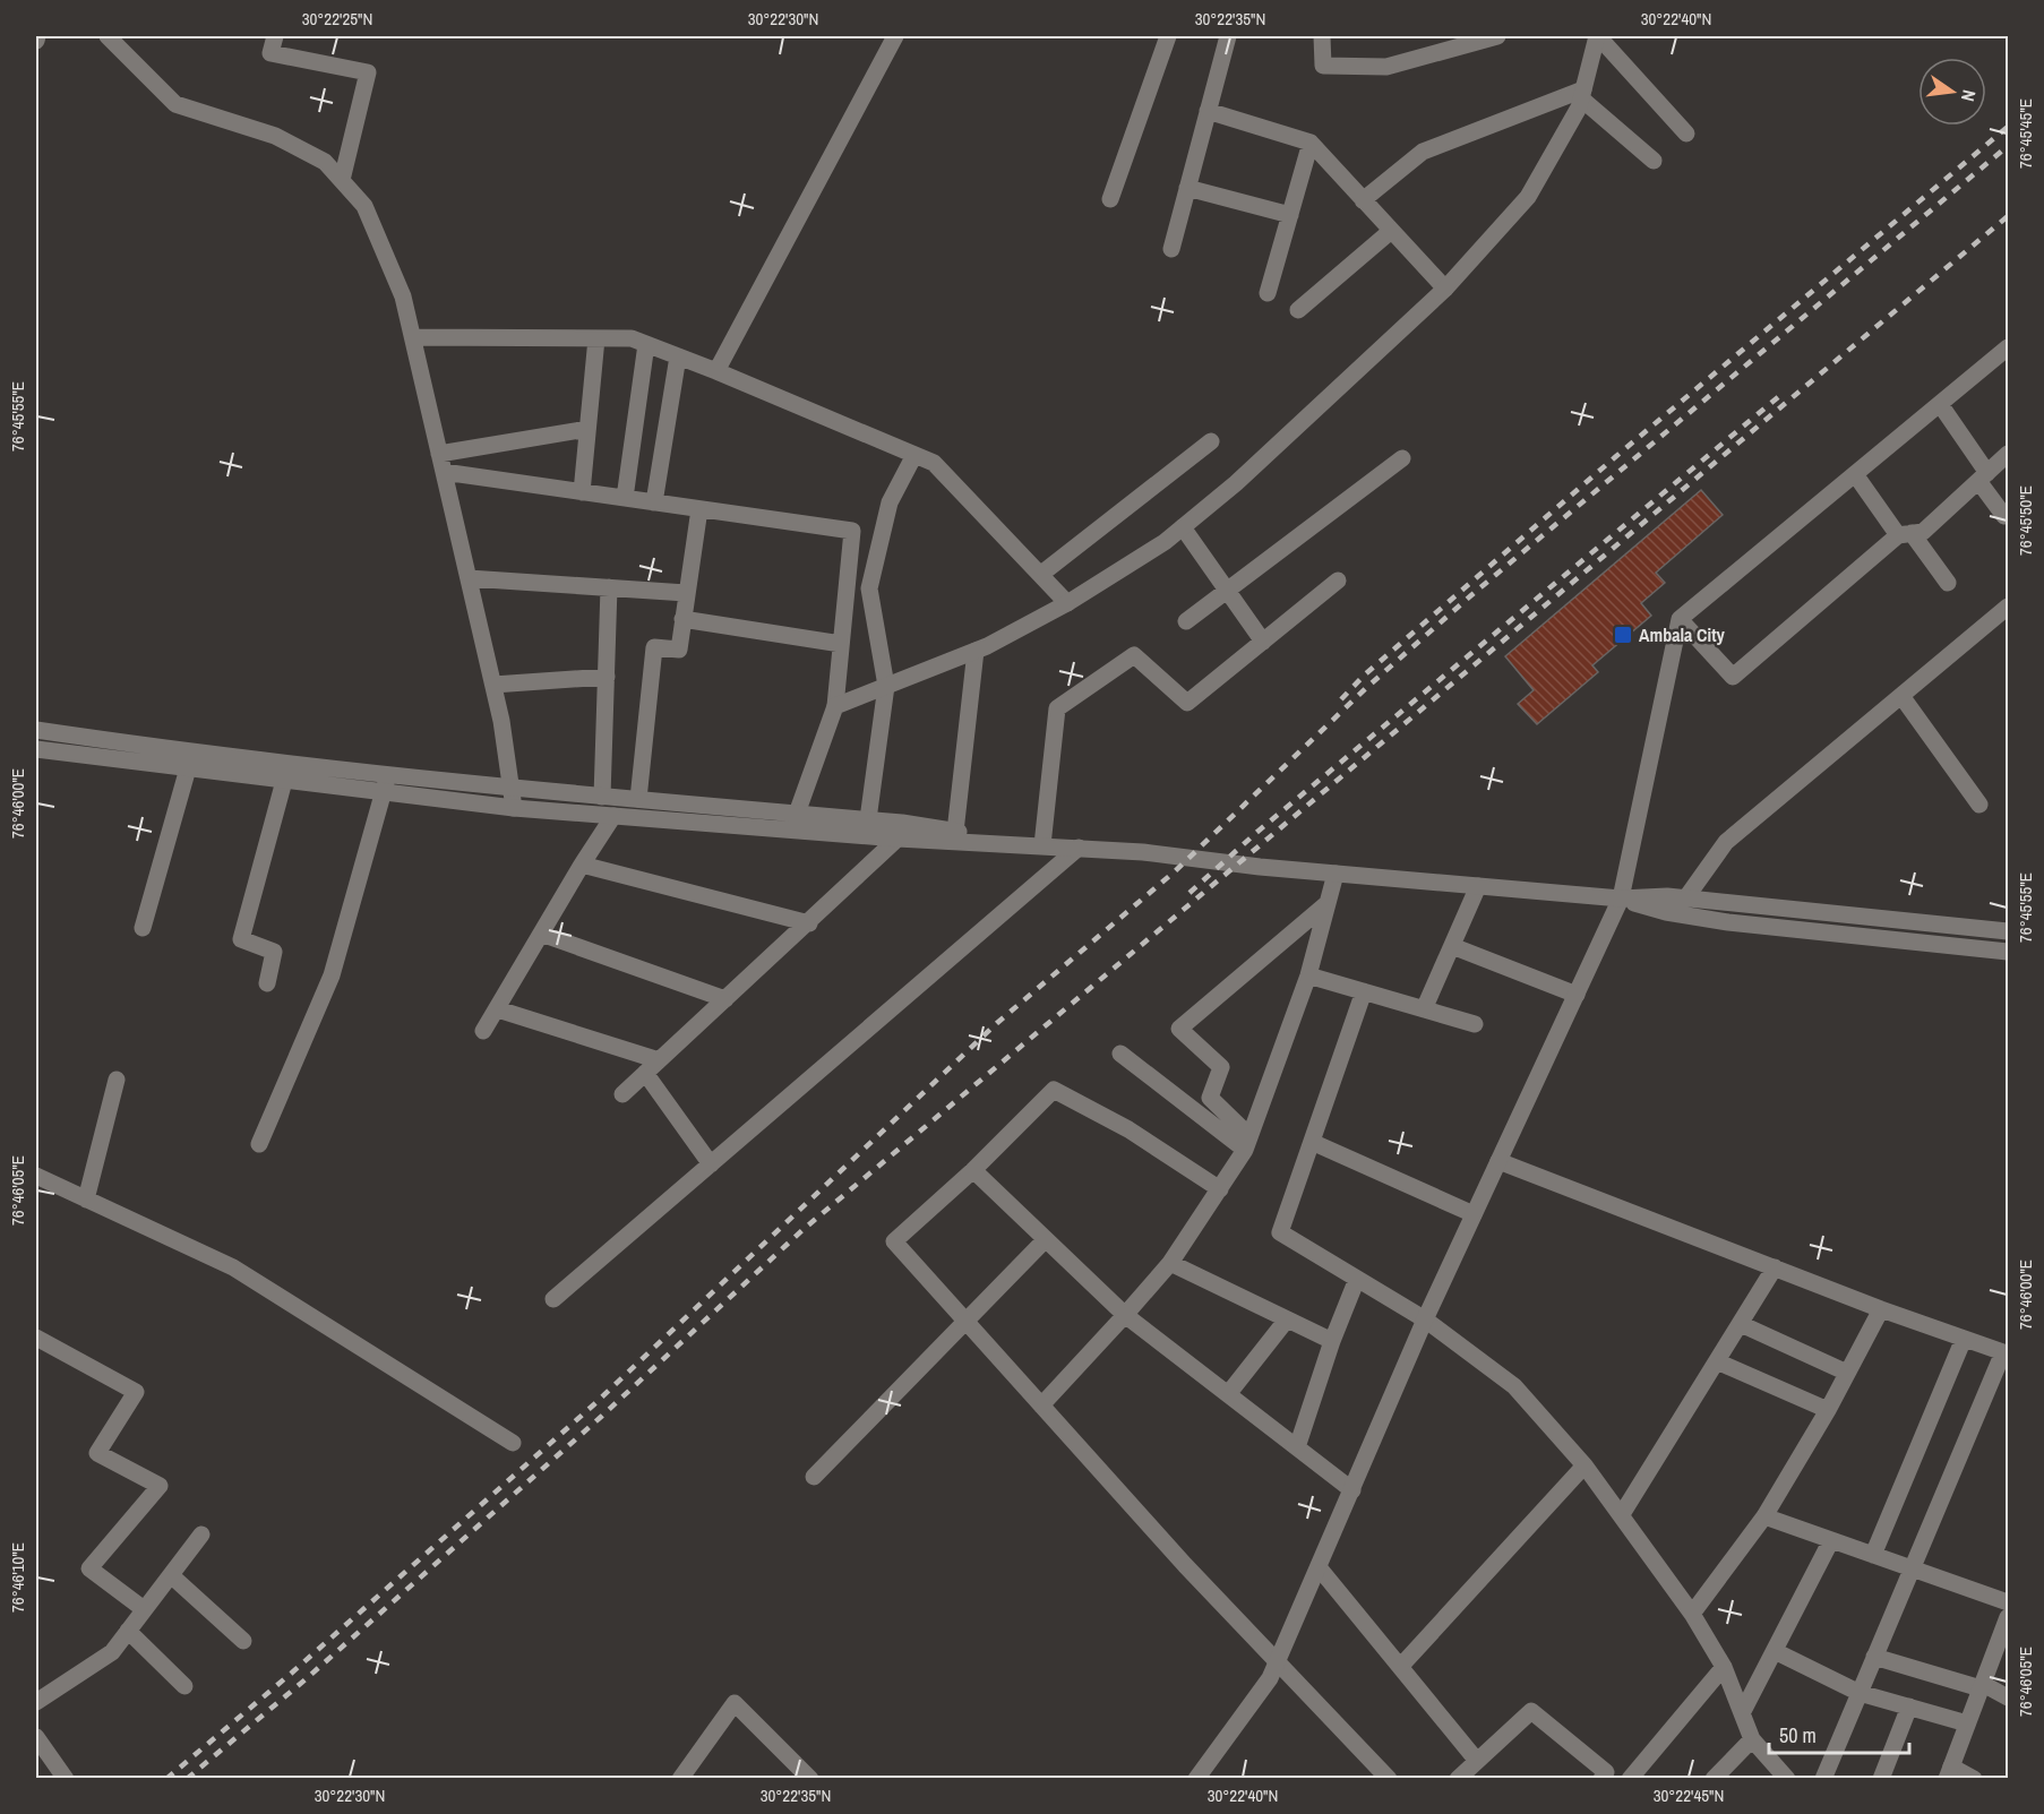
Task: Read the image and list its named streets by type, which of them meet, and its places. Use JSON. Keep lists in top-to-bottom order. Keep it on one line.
{"places":{"transit":["Ambala City"]},"scale_bar":"50 m","north":"right","coordinates":["30°22'25\"N","30°22'30\"N","30°22'35\"N","30°22'40\"N","76°45'45\"E","76°45'55\"E","76°45'50\"E","76°46'00\"E","76°46'05\"E","76°46'10\"E","30°22'45\"N"]}
